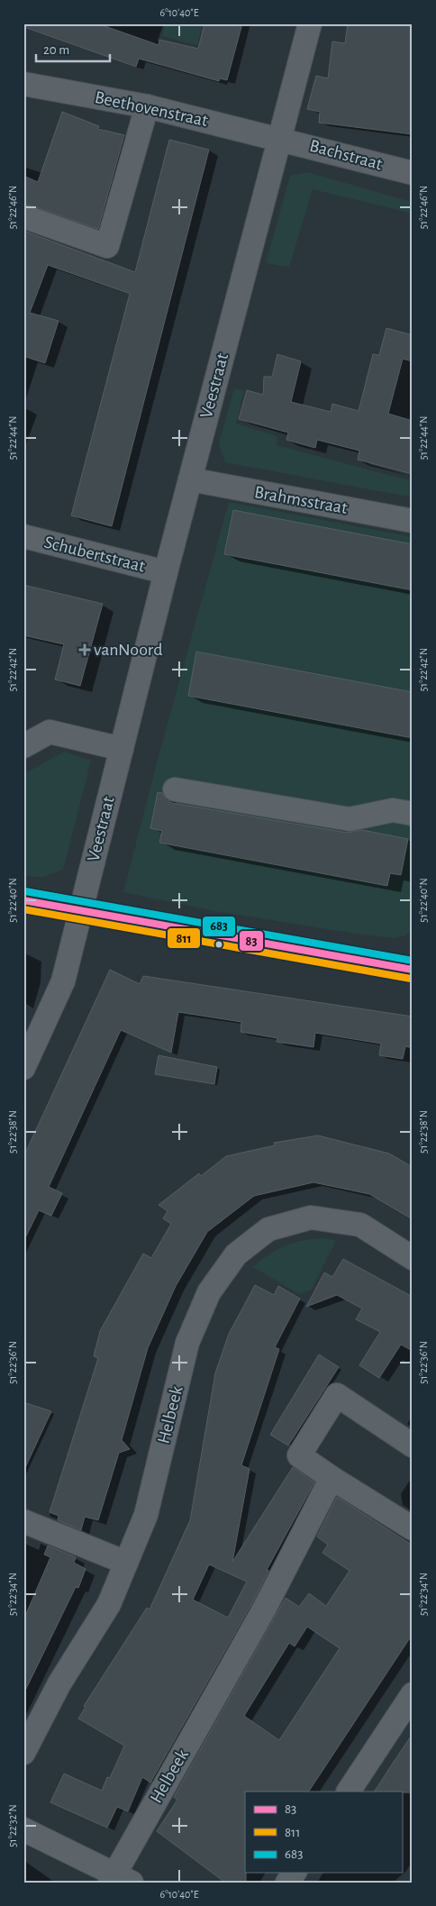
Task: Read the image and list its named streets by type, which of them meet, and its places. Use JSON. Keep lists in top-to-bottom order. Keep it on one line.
{"streets":{"street":["Beethovenstraat","Bachstraat","Veestraat","Brahmsstraat","Schubertstraat","Helbeek"]},"crossings":[["Beethovenstraat","Bachstraat"],["Beethovenstraat","Veestraat"],["Bachstraat","Veestraat"],["Veestraat","Brahmsstraat"],["Veestraat","Schubertstraat"]],"places":{"health":["vanNoord"]},"lines":["transit line 683","transit line 83","transit line 811"],"legend":["83","811","683"],"scale_bar":"20 m","coordinates":["6°10'40\"E","51°22'46\"N","51°22'44\"N","51°22'42\"N","51°22'40\"N","51°22'38\"N","51°22'36\"N","51°22'34\"N","51°22'32\"N"]}
